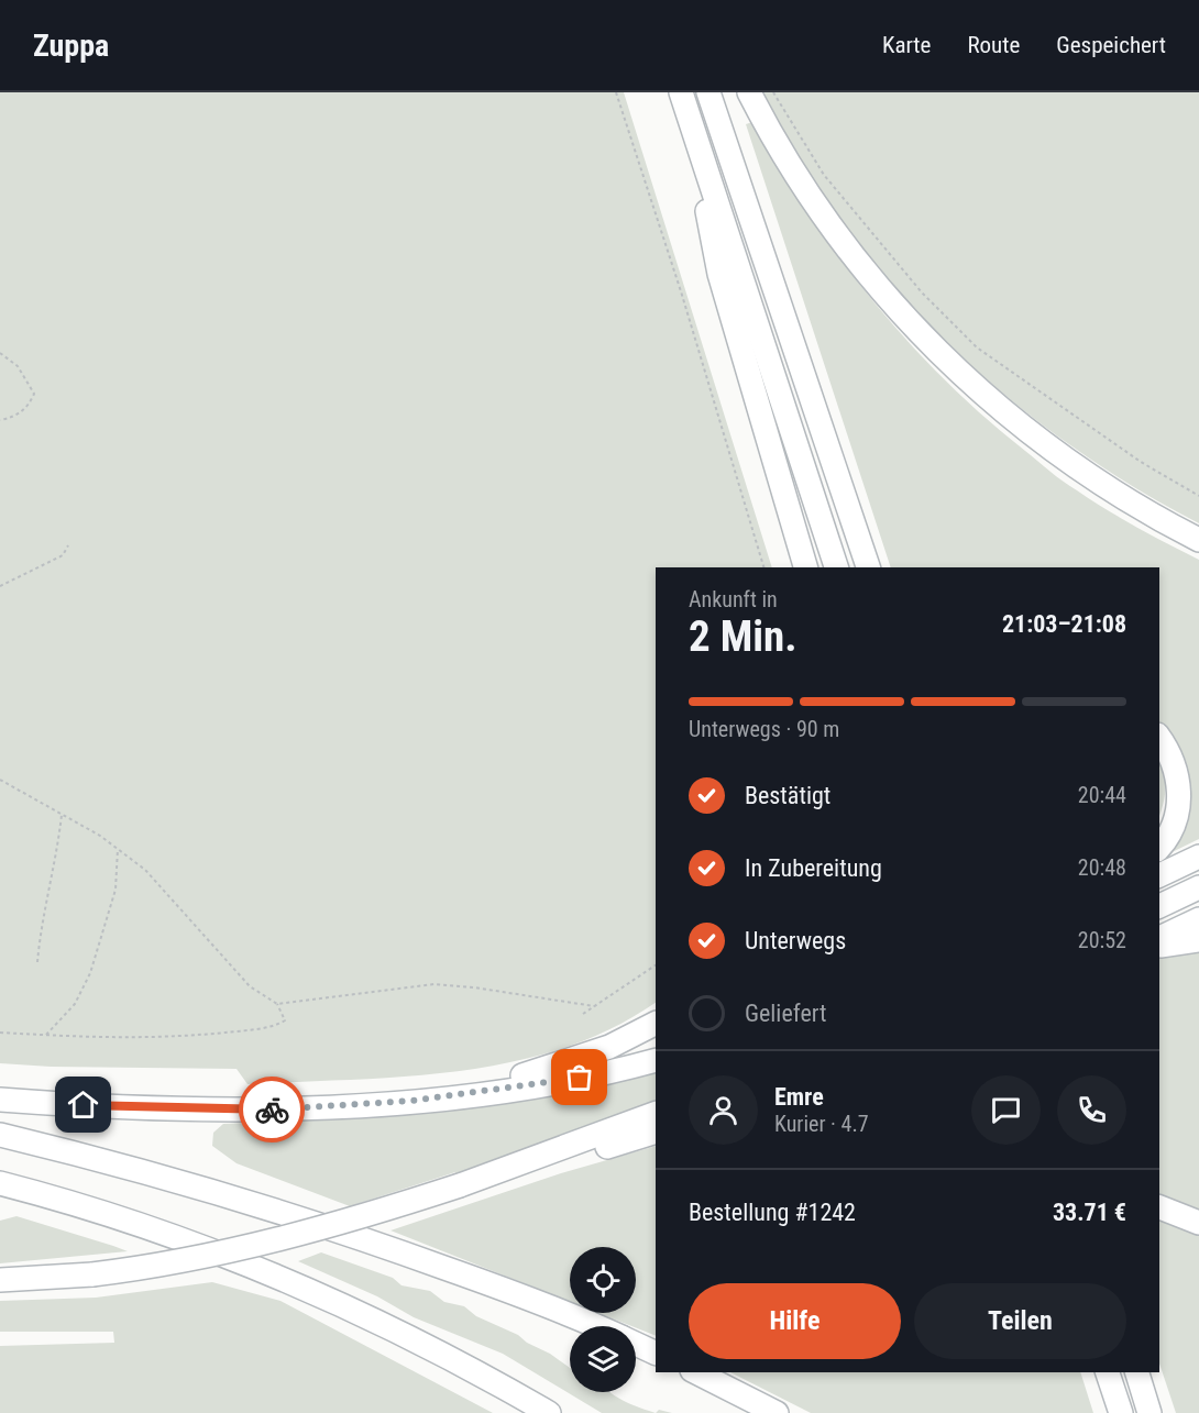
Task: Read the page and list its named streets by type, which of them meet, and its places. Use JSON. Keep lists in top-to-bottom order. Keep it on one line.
{"page":{"header":"Zuppa","nav":["Karte","Route","Gespeichert"],"heading":["2 Min.","Ankunft in","21:03–21:08"],"panel":["Emre","Kurier · 4.7","Bestellung #1242","33.71 €"],"bar":"Unterwegs · 90 m","list":[["Bestätigt","20:44"],["In Zubereitung","20:48"],["Unterwegs","20:52"],"Geliefert"],"buttons":["Hilfe","Teilen"]}}
